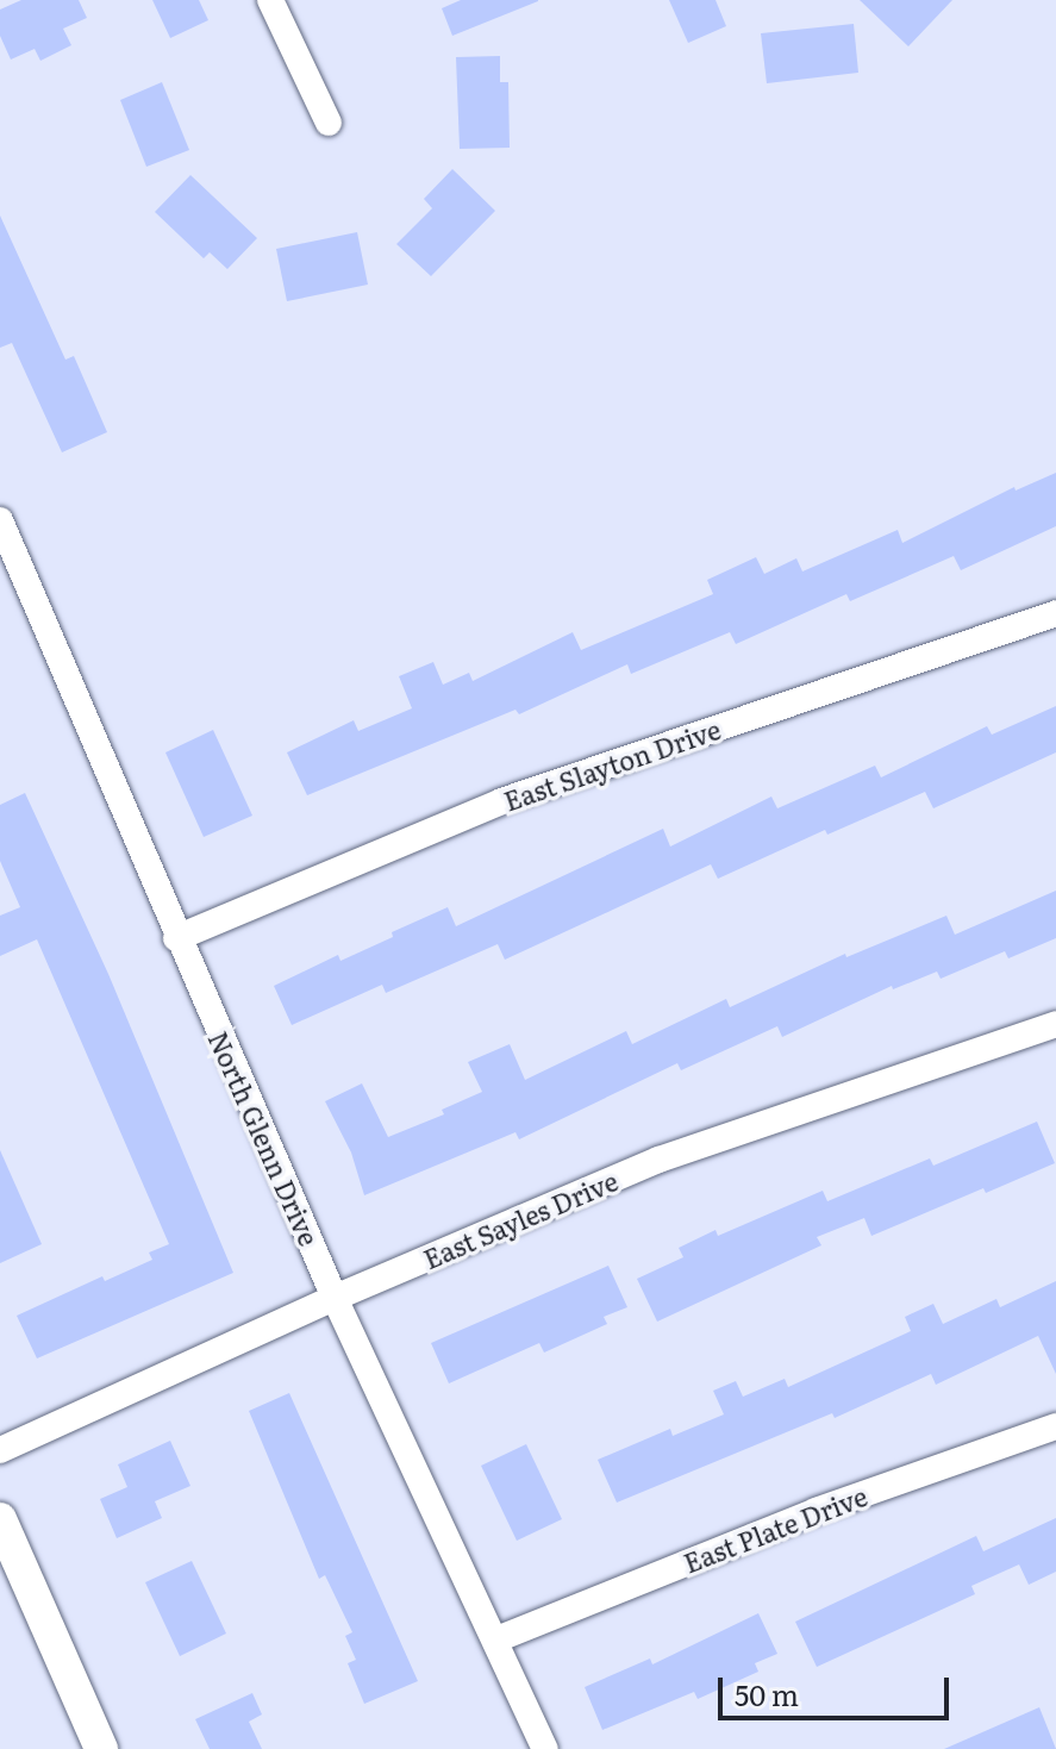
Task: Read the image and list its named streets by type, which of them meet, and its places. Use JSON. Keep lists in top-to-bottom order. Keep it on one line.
{"streets":{"street":["East Slayton Drive","North Glenn Drive","East Sayles Drive","East Plate Drive"]},"crossings":[["East Slayton Drive","North Glenn Drive"],["North Glenn Drive","East Sayles Drive"],["North Glenn Drive","East Plate Drive"]],"scale_bar":"50 m"}
